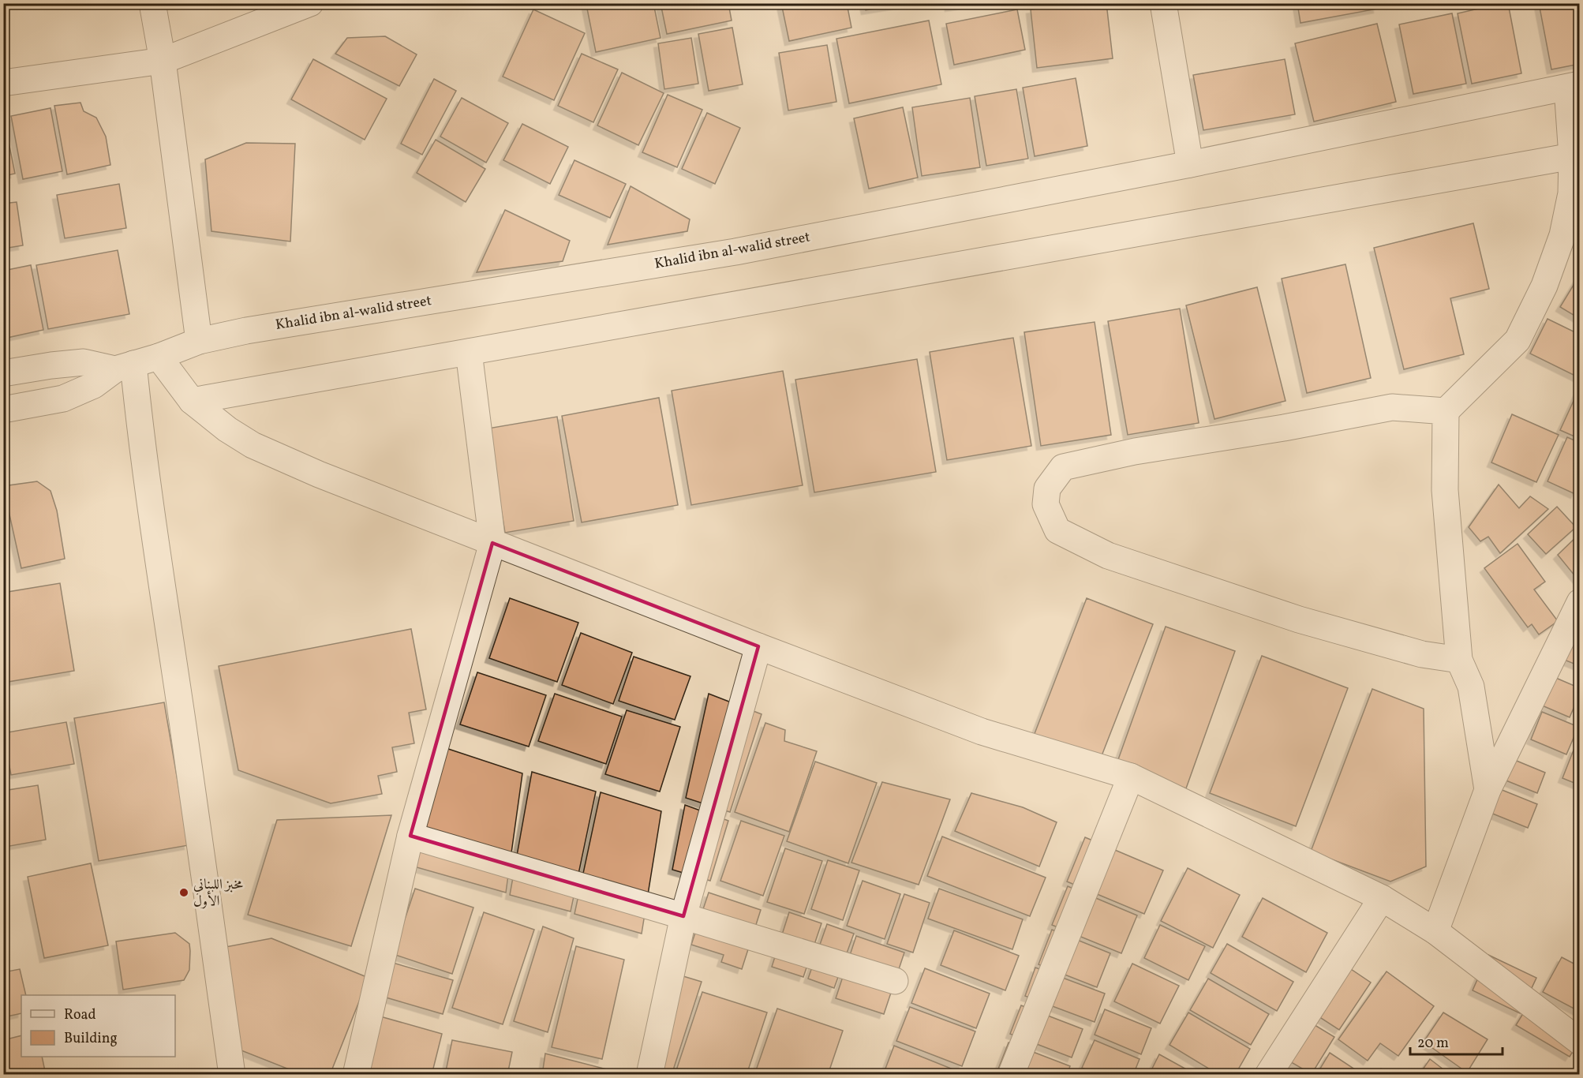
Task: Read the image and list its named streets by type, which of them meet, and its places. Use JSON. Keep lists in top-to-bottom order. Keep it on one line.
{"streets":{"street":["Khalid ibn al-walid street"]},"places":["مخبز اللبناني الأول"],"legend":["Road","Building"],"scale_bar":"20 m"}
